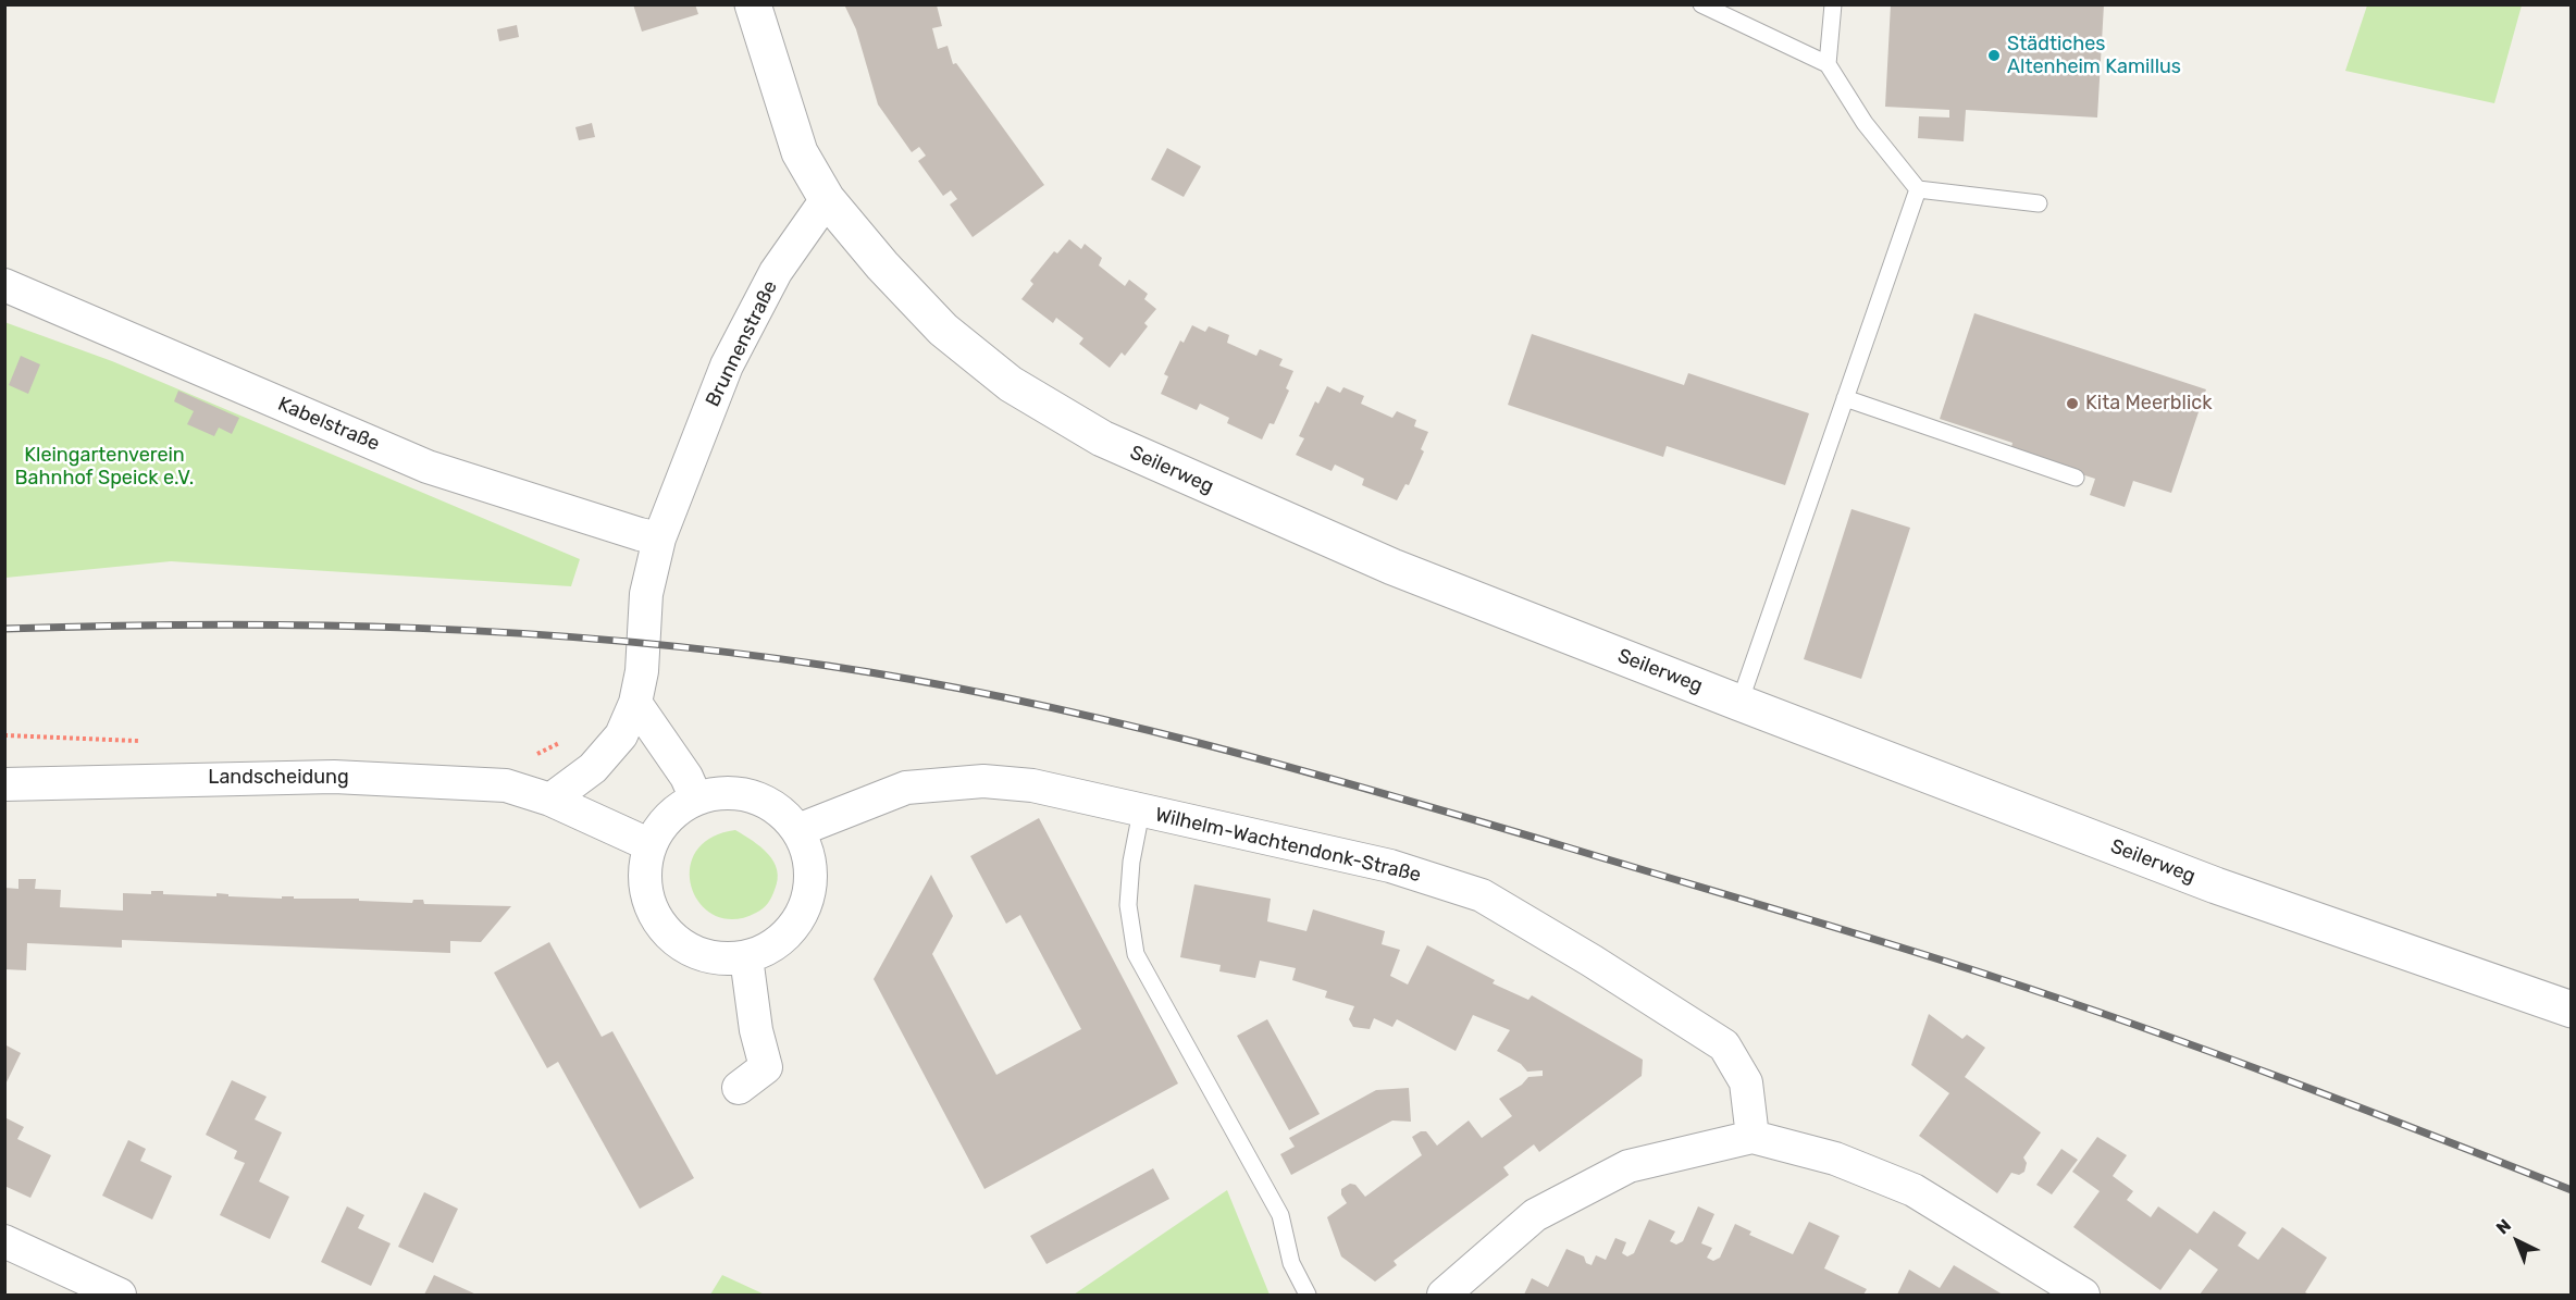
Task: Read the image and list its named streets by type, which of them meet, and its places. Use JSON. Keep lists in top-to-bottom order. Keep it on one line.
{"streets":{"street":["Brunnenstraße","Kabelstraße","Seilerweg","Landscheidung","Wilhelm-Wachtendonk-Straße"]},"crossings":[["Brunnenstraße","Kabelstraße"],["Brunnenstraße","Seilerweg"],["Brunnenstraße","Landscheidung"],["Landscheidung","Wilhelm-Wachtendonk-Straße"]],"parks":["Kleingartenverein Bahnhof Speick e.V."],"places":["Städtiches Altenheim Kamillus","Kita Meerblick"],"north":"top left"}
